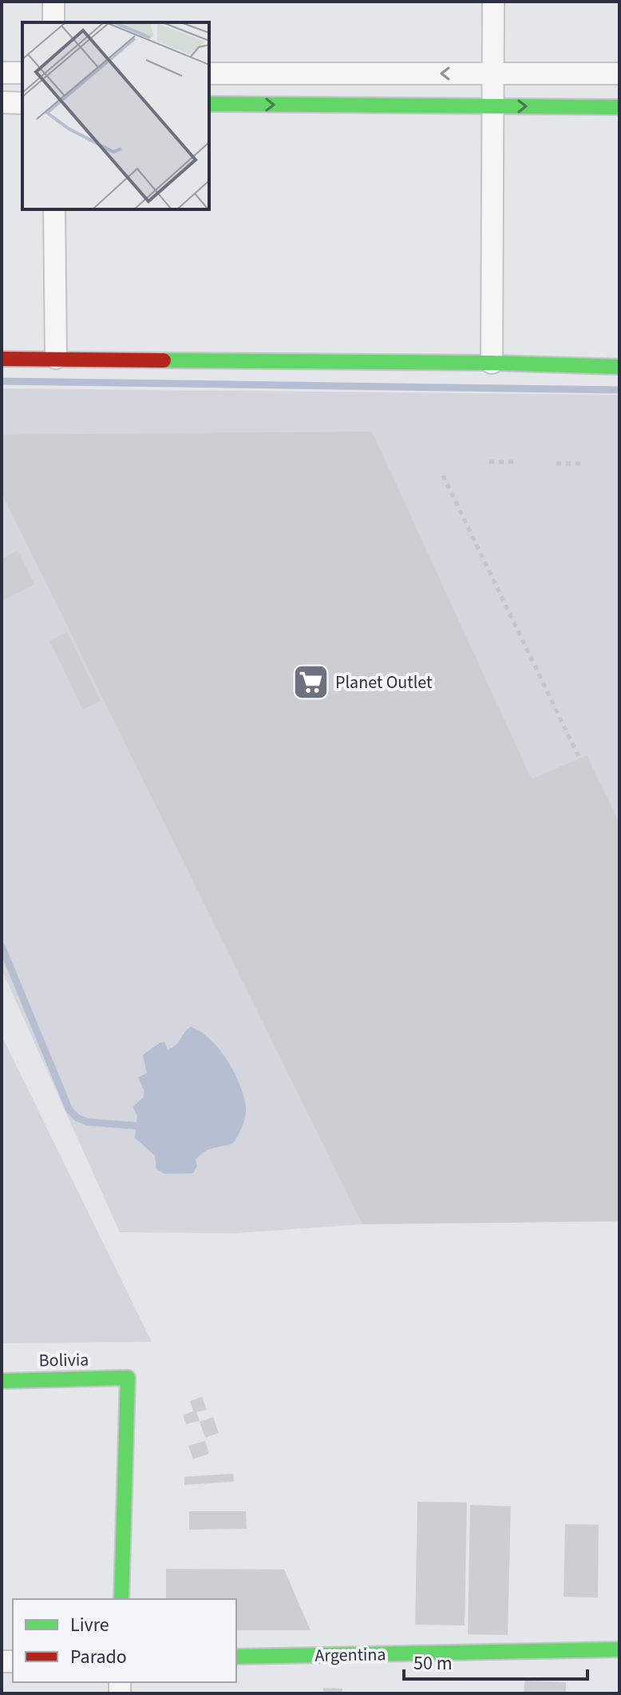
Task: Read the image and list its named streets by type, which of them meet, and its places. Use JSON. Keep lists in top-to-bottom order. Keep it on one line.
{"streets":{"street":["Bolivia","Argentina"]},"places":{"supermarket":["Planet Outlet"]},"legend":["Livre","Parado"],"scale_bar":"50 m"}
